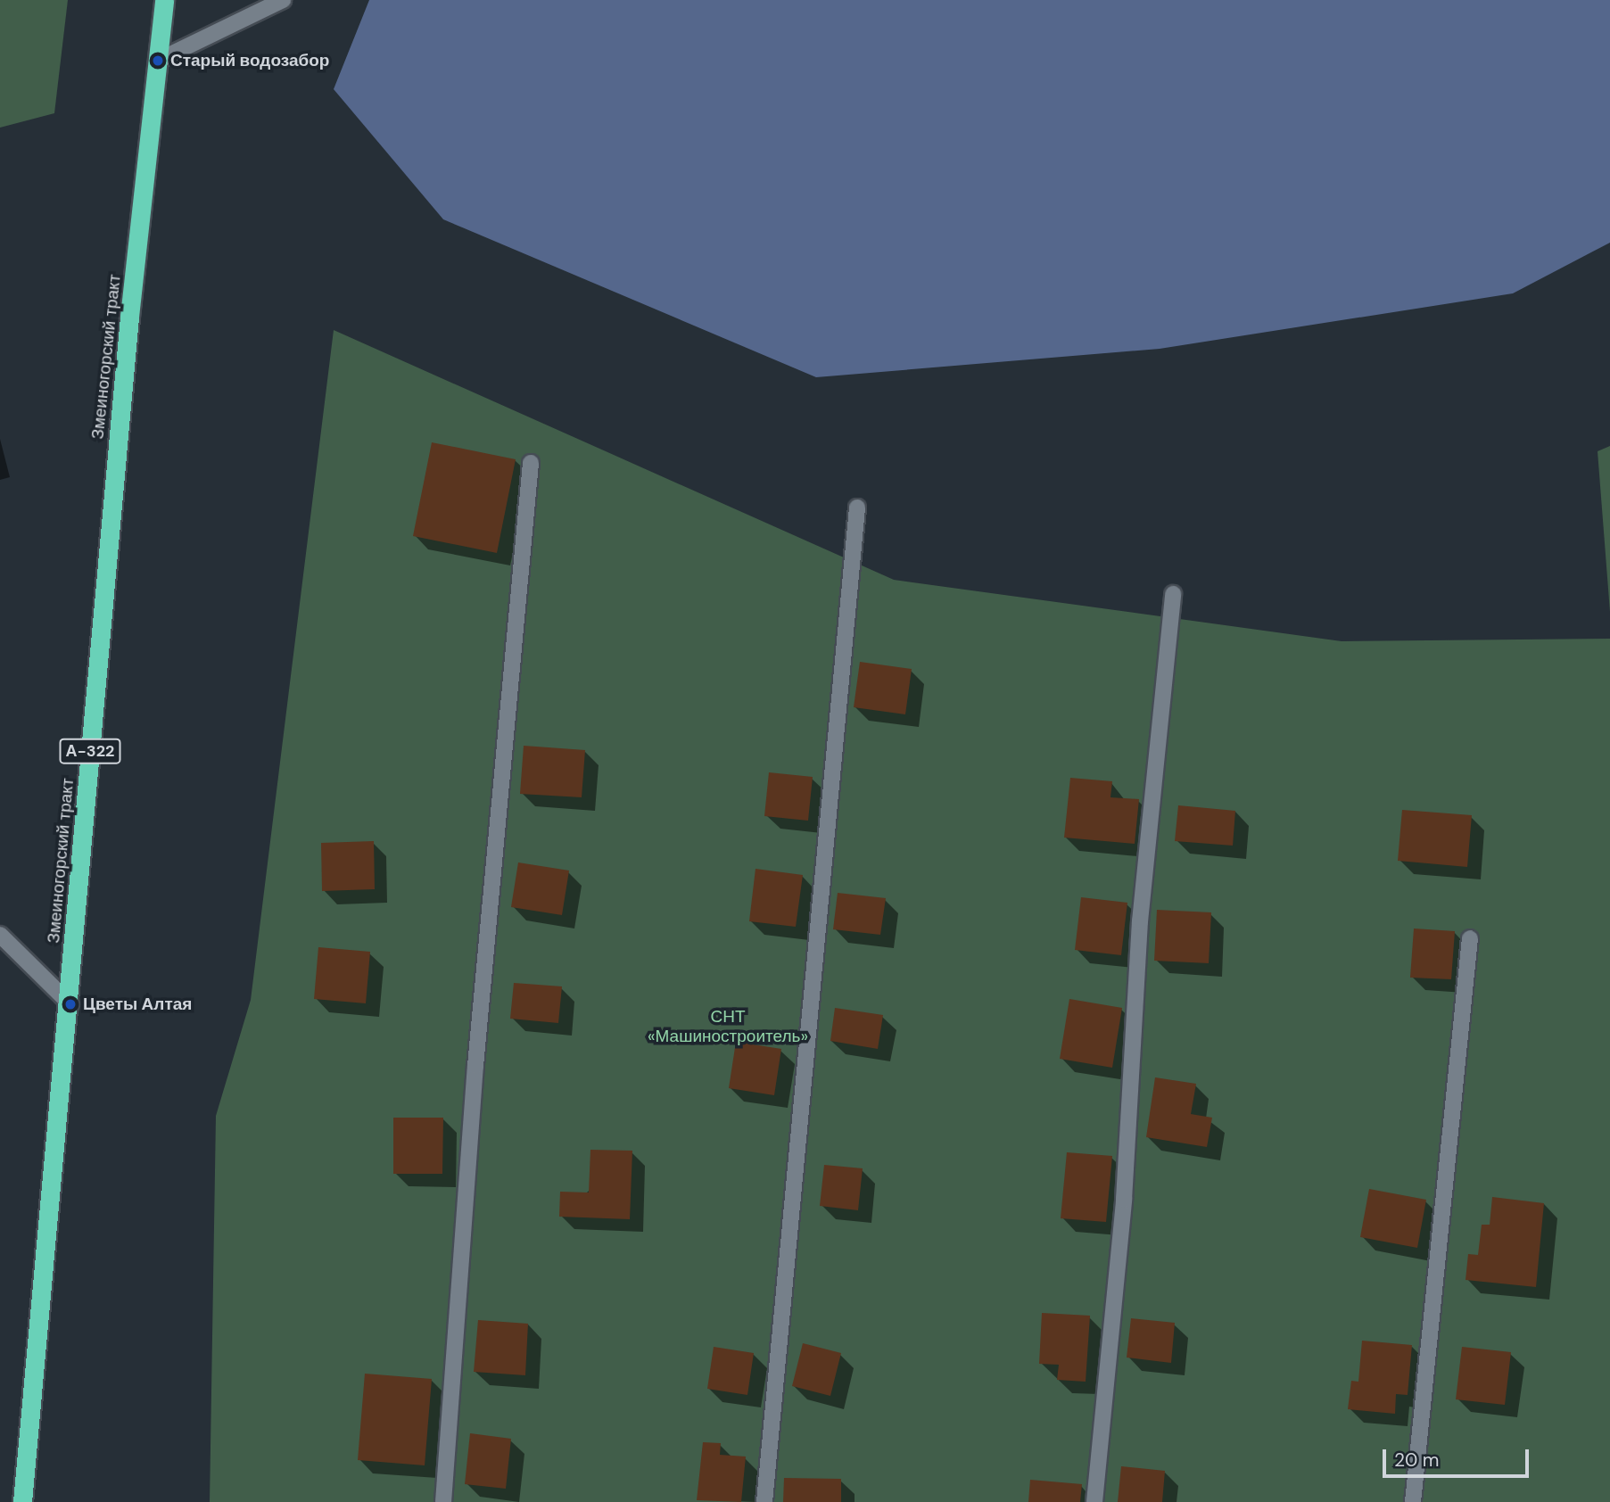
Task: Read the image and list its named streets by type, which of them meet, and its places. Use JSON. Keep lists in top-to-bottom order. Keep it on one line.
{"streets":{"highway":["Змеиногорский тракт","А-322"]},"parks":["СНТ «Машиностроитель»"],"places":["Старый водозабор","Цветы Алтая"],"scale_bar":"20 m"}
